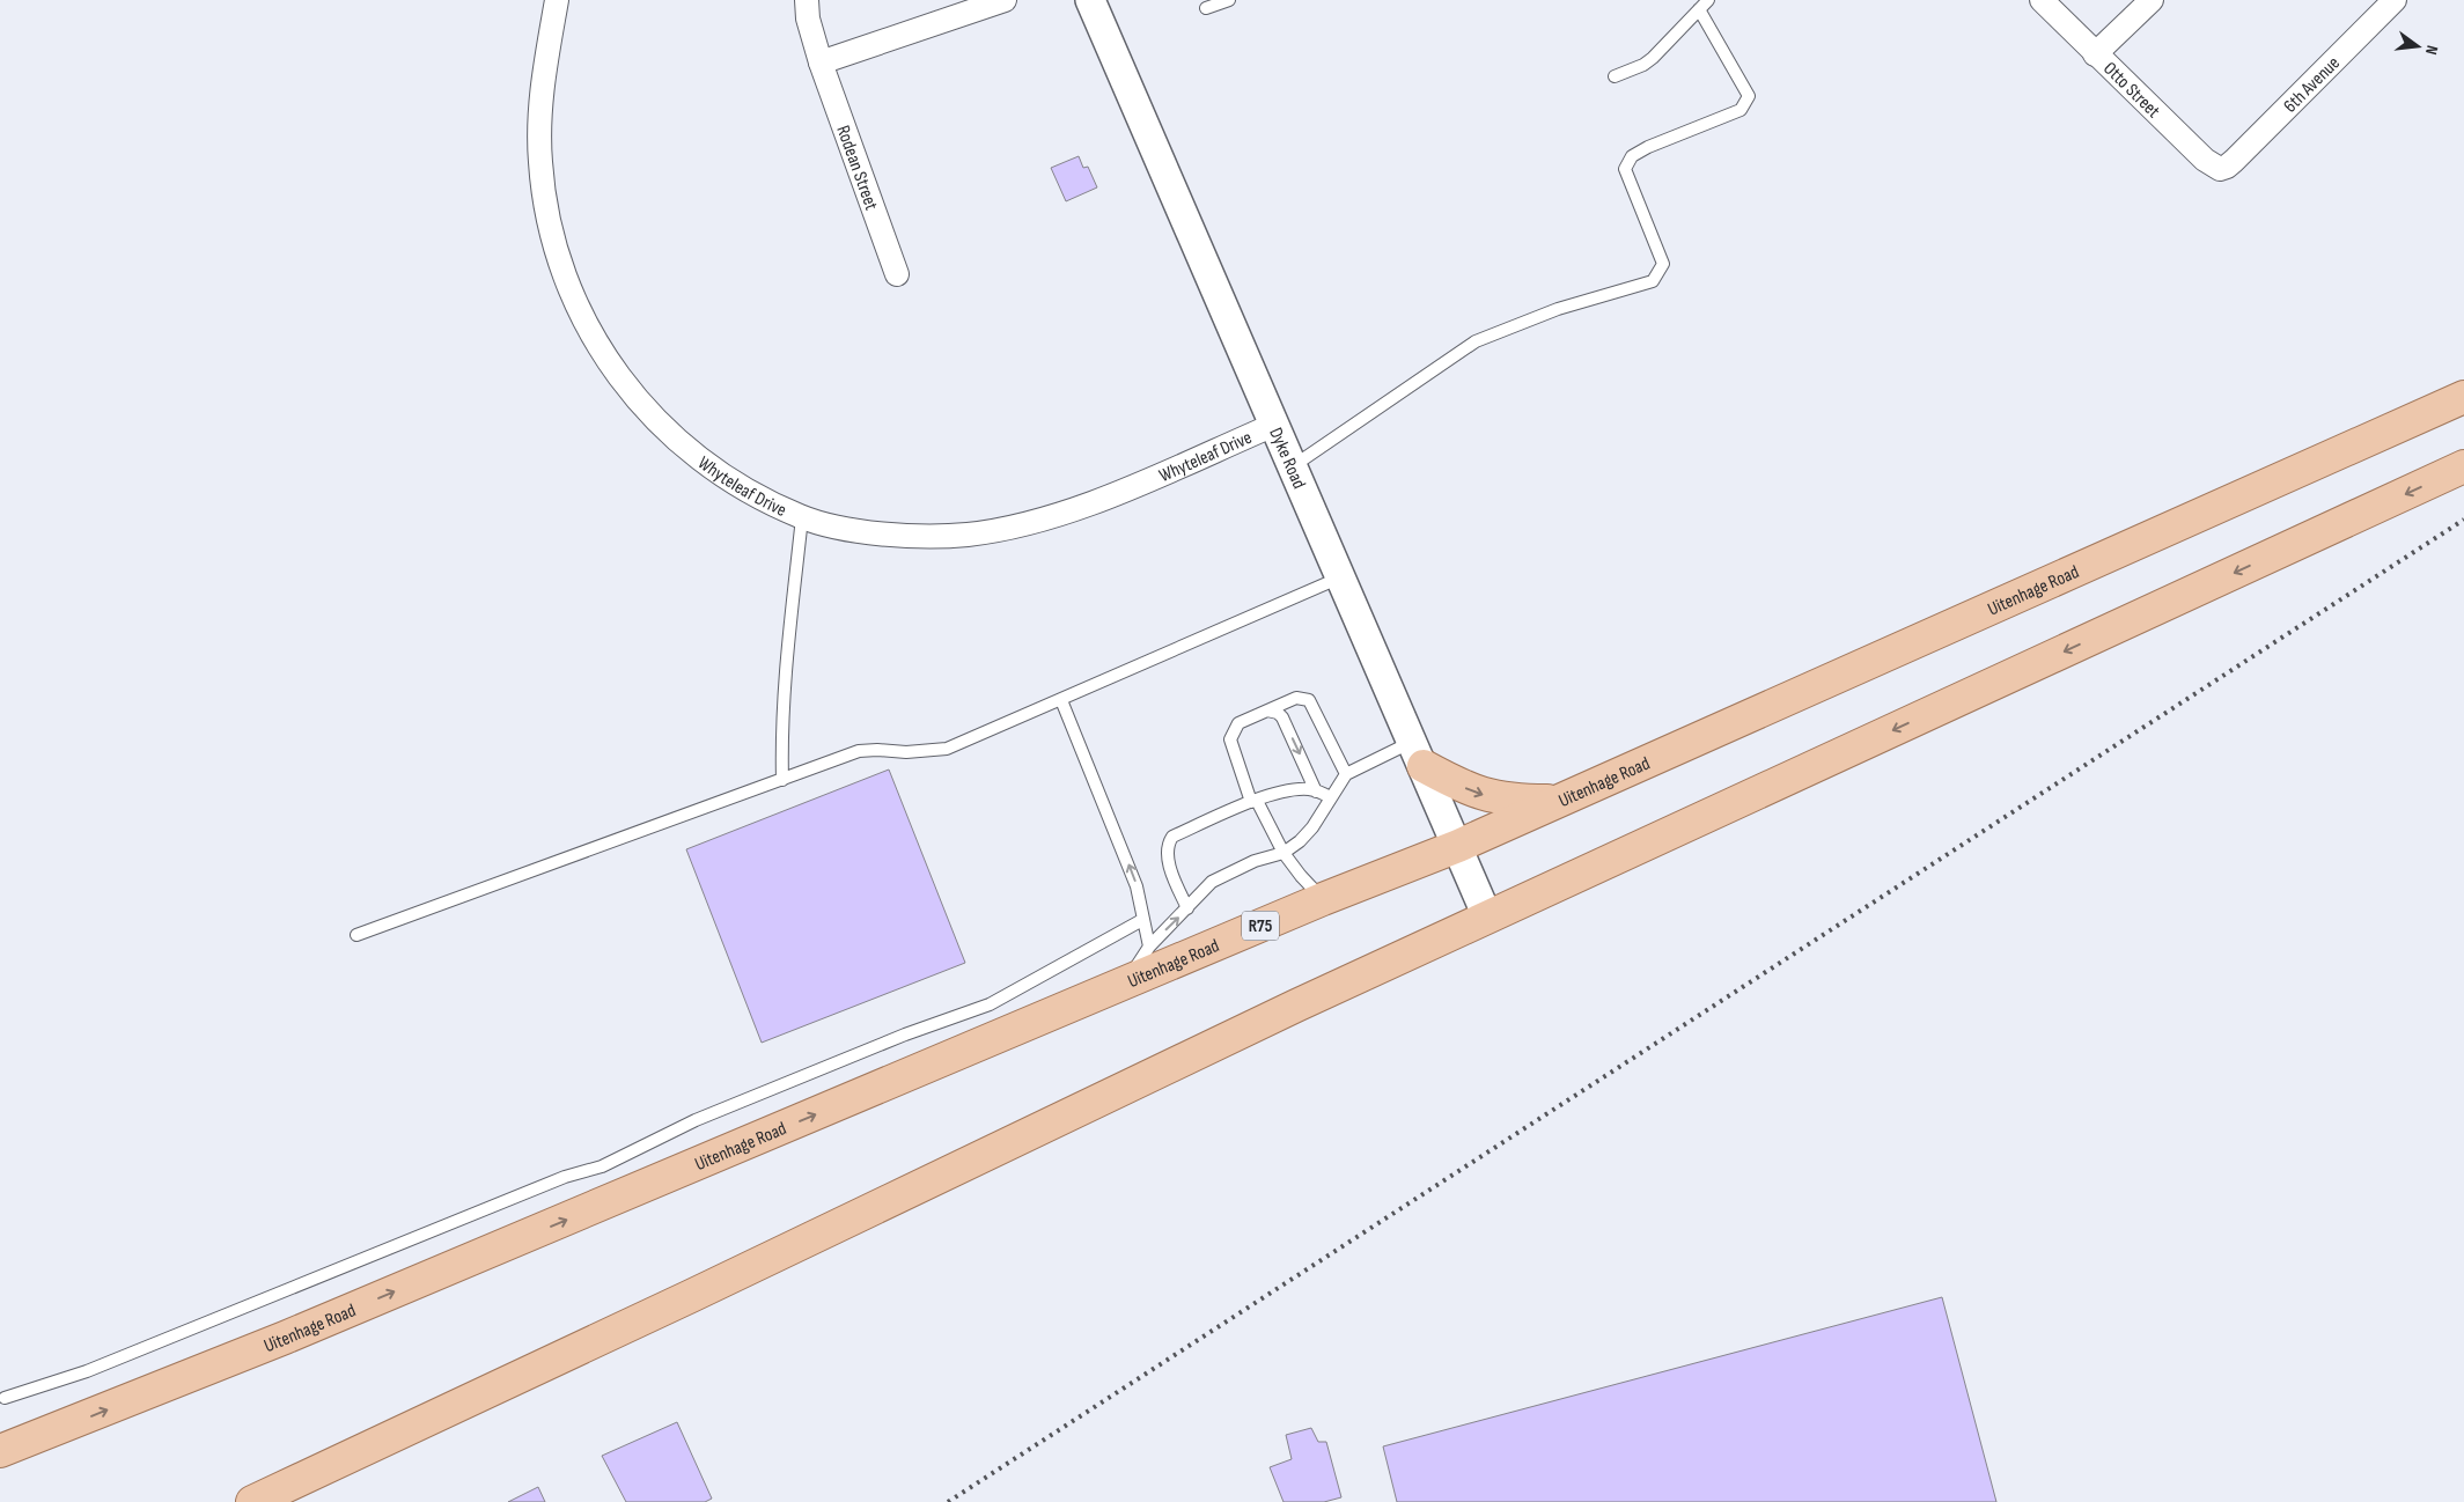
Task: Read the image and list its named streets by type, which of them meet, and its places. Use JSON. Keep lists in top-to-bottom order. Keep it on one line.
{"streets":{"main road":["Uitenhage Road","R75"],"street":["6th Avenue","Otto Street","Rodean Street","Whyteleaf Drive","Dyke Road"]},"crossings":[["6th Avenue","Otto Street"],["Whyteleaf Drive","Dyke Road"],["Dyke Road","Uitenhage Road"]],"north":"right"}
